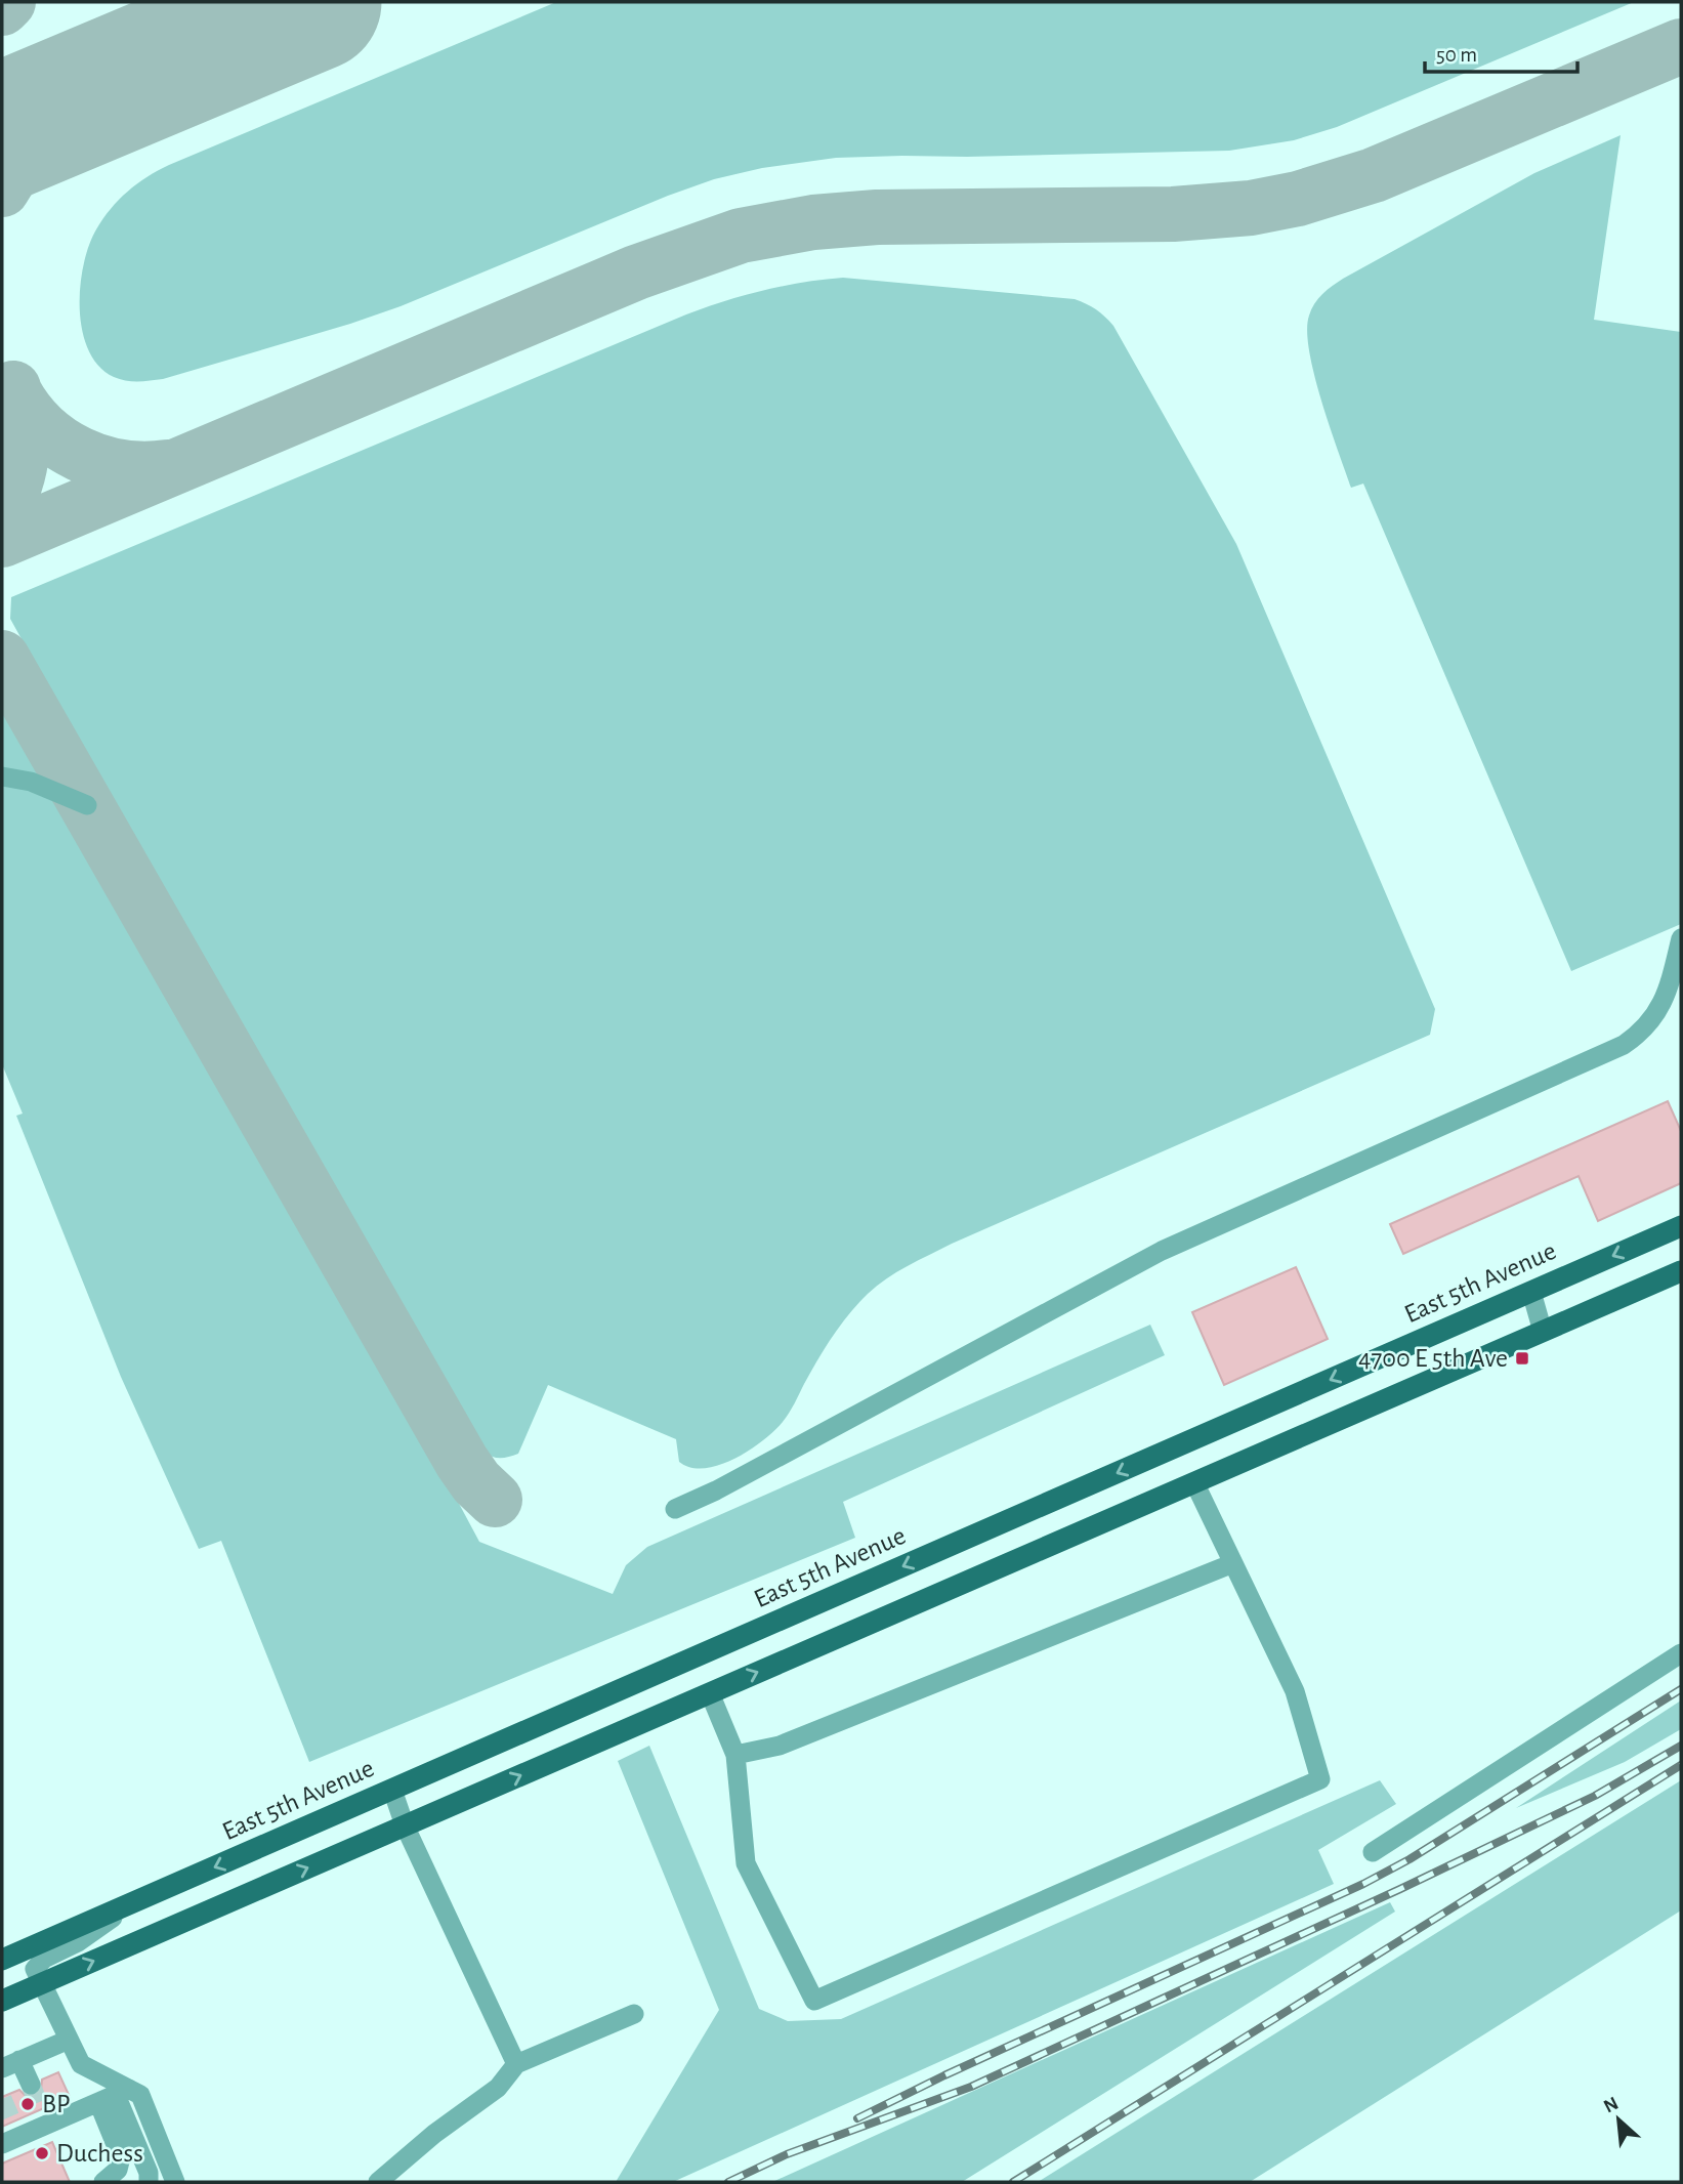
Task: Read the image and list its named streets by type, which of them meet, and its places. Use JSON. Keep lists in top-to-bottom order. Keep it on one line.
{"streets":{"main road":["East 5th Avenue"]},"places":{"transit":["4700 E 5th Ave"],"other":["BP","Duchess"]},"scale_bar":"50 m","north":"top left"}
